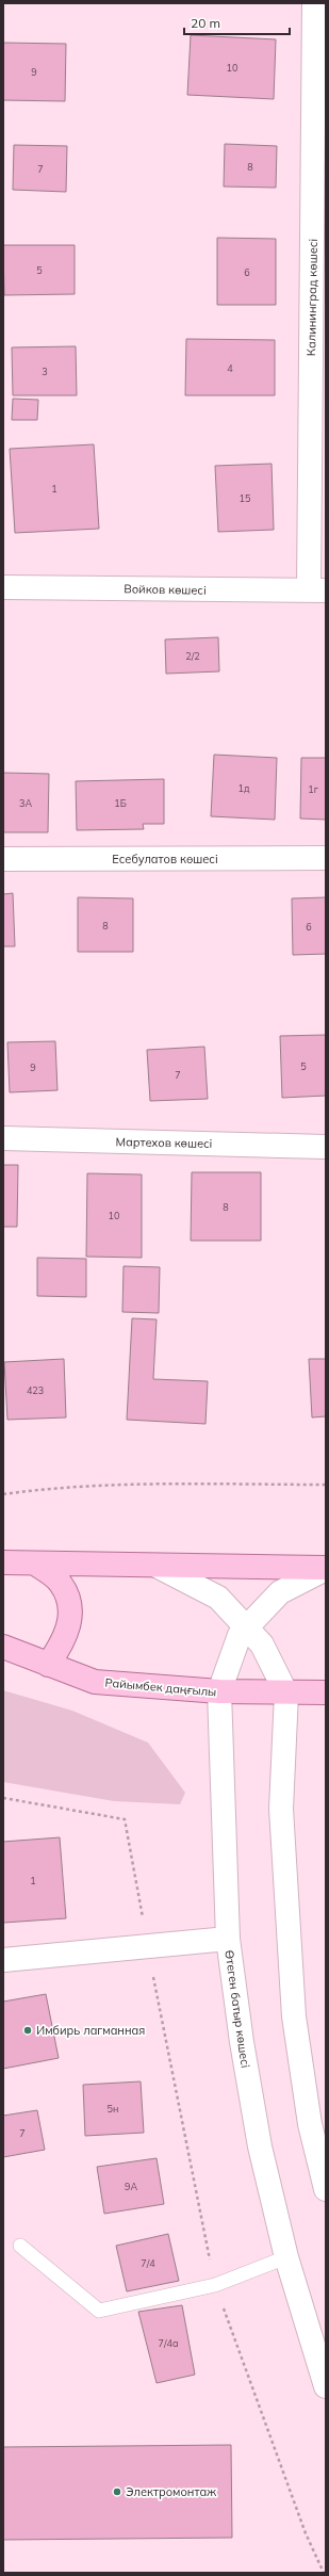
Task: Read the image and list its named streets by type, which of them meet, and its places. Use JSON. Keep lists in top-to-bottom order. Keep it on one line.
{"streets":{"main road":["Райымбек даңғылы"],"street":["Калининград көшесі","Войков көшесі","Есебулатов көшесі","Мартехов көшесі","Өтеген батыр көшесі"]},"crossings":[["Калининград көшесі","Войков көшесі"],["Райымбек даңғылы","Өтеген батыр көшесі"]],"places":["Имбирь лагманная","Электромонтаж"],"house_numbers":["10","9","8","7","5","6","4","3","1","15","2/2","1д","1г","3А","1Б","8","6","5","9","7","8","10","423","1","5н","7","9А","7/4","7/4а"],"scale_bar":"20 m"}
